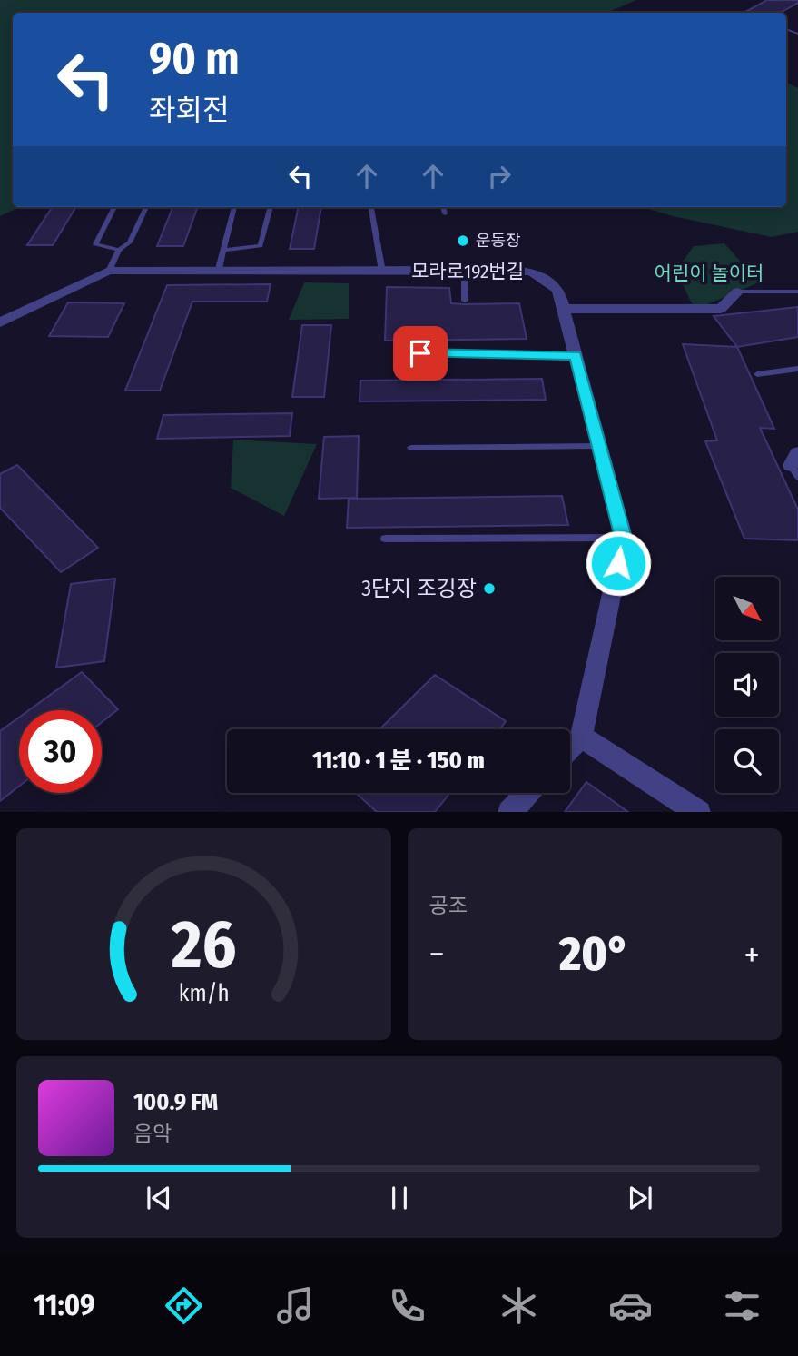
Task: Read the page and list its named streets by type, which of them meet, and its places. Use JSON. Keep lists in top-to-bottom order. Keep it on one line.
{"streets":{"street":["모라로192번길"]},"parks":["어린이 놀이터"],"places":["운동장","3단지 조깅장"],"north":"bottom right","page":{"turn":["90 m","좌회전"],"limit":"30","trip":"11:10 · 1 분 · 150 m","tile":"공조","heat":["−","20°","+"],"song":["100.9 FM","음악"],"tabs":"11:09","gauge":["26","km/h"]}}
